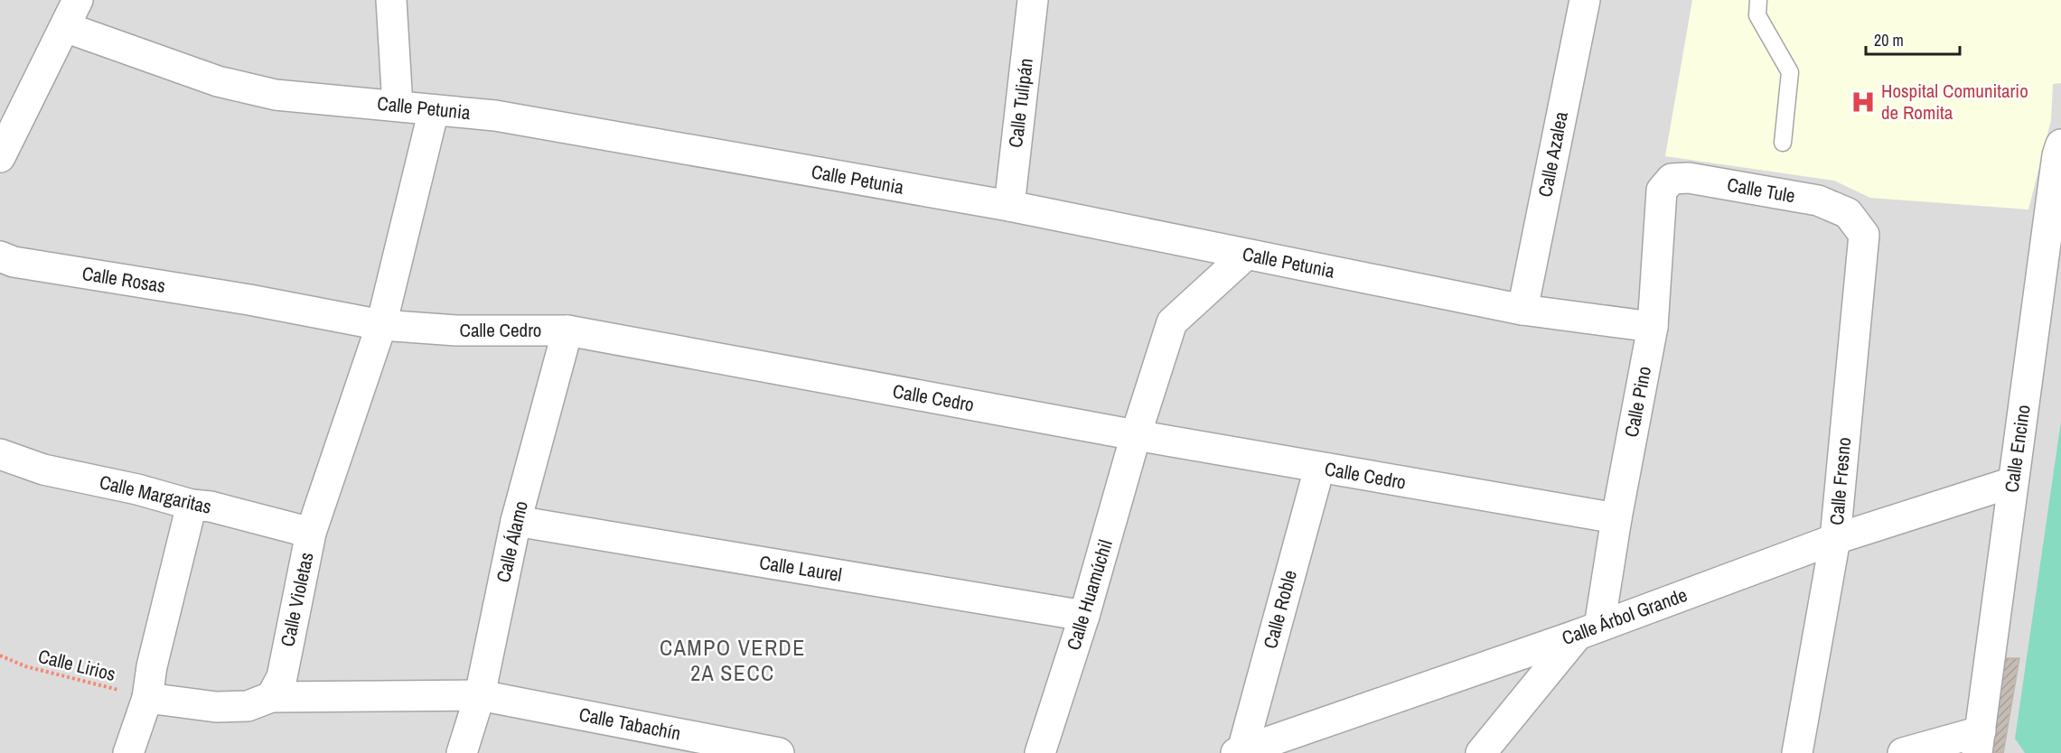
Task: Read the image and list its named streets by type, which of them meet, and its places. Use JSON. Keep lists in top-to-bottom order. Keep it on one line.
{"streets":{"street":["Calle Tulipán","Calle Petunia","Calle Azalea","Calle Tule","Calle Rosas","Calle Cedro","Calle Pino","Calle Encino","Calle Fresno","Calle Margaritas","Calle Álamo","Calle Laurel","Calle Huamúchil","Calle Violetas","Calle Roble","Calle Árbol Grande","Calle Tabachín"],"path":["Calle Lirios"]},"crossings":[["Calle Tulipán","Calle Petunia"],["Calle Petunia","Calle Azalea"],["Calle Petunia","Calle Pino"],["Calle Petunia","Calle Huamúchil"],["Calle Petunia","Calle Violetas"],["Calle Tule","Calle Pino"],["Calle Tule","Calle Fresno"],["Calle Rosas","Calle Cedro"],["Calle Cedro","Calle Pino"],["Calle Cedro","Calle Álamo"],["Calle Cedro","Calle Huamúchil"],["Calle Cedro","Calle Violetas"],["Calle Cedro","Calle Roble"],["Calle Pino","Calle Árbol Grande"],["Calle Encino","Calle Árbol Grande"],["Calle Fresno","Calle Árbol Grande"],["Calle Margaritas","Calle Violetas"],["Calle Álamo","Calle Laurel"],["Calle Álamo","Calle Tabachín"],["Calle Laurel","Calle Huamúchil"],["Calle Violetas","Calle Tabachín"],["Calle Roble","Calle Árbol Grande"]],"districts":["CAMPO VERDE 2A SECC"],"places":{"hospital":["Hospital Comunitario de Romita"]},"scale_bar":"20 m"}
